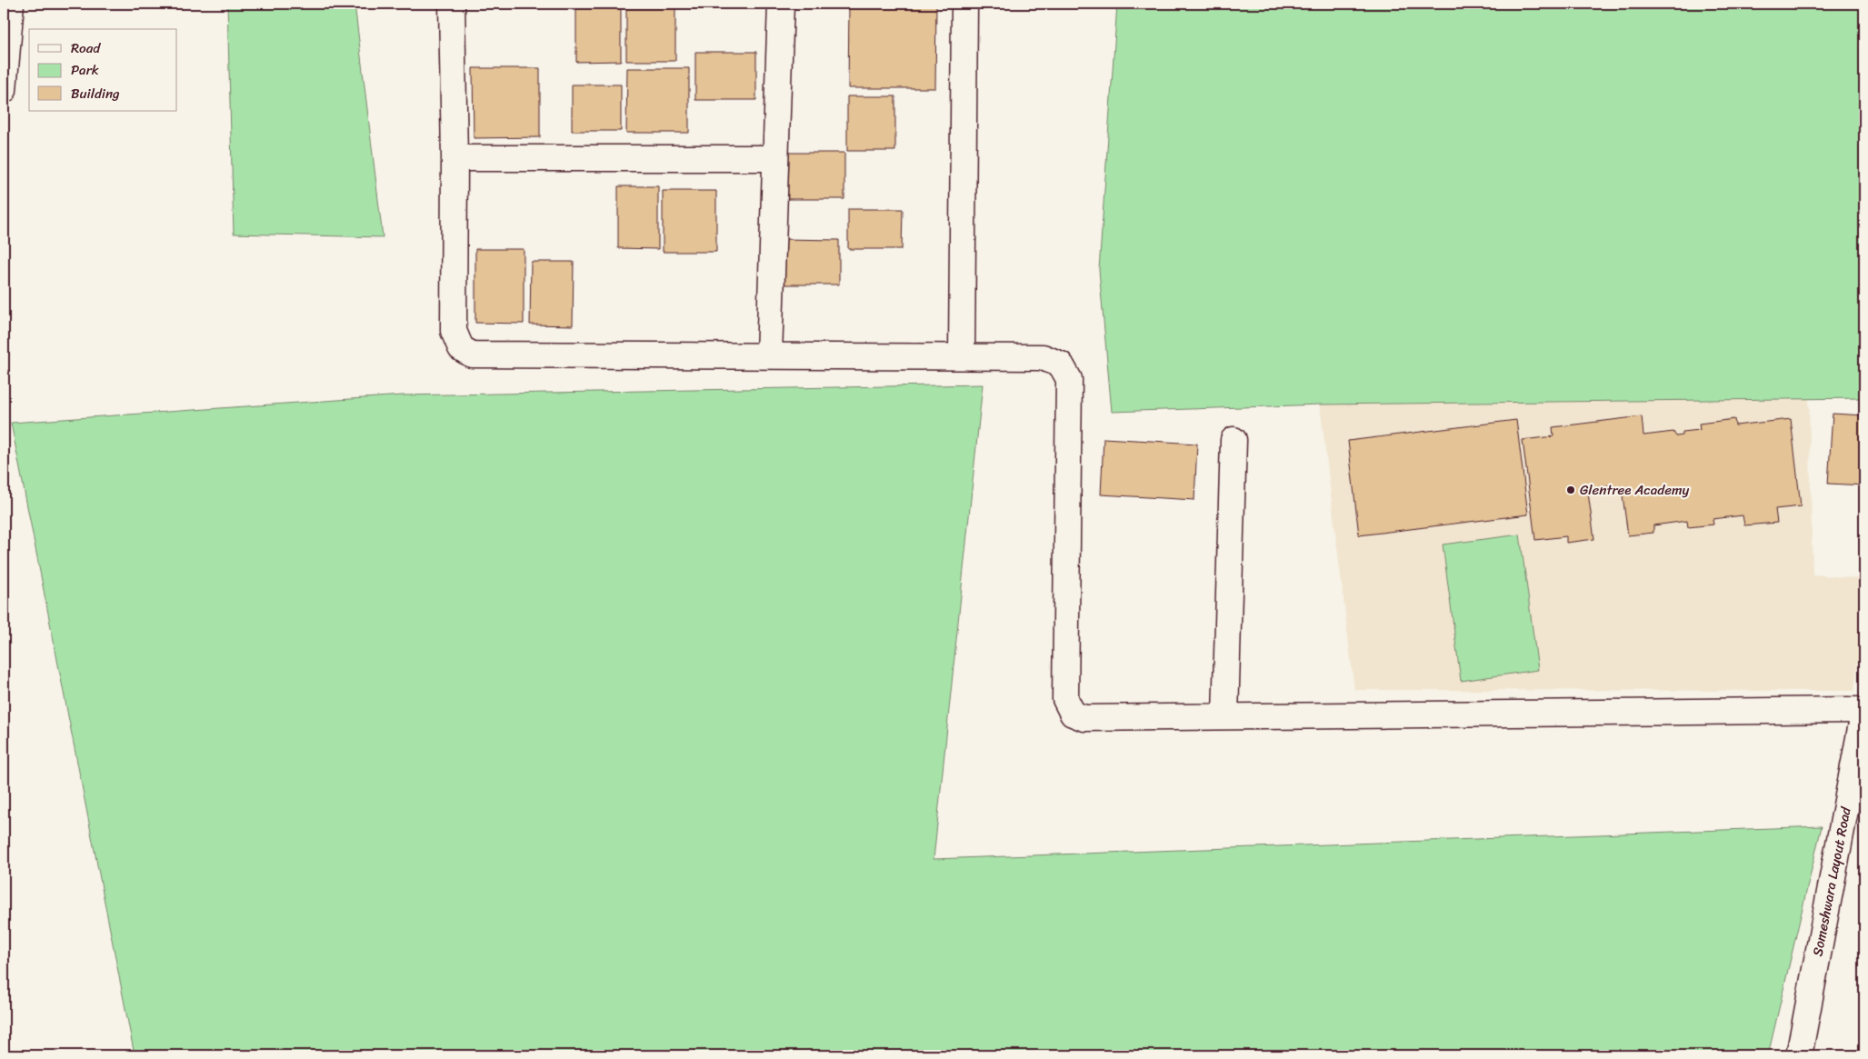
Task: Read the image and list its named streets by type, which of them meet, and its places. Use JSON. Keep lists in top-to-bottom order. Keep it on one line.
{"streets":{"street":["Someshwara Layout Road"]},"places":["Glentree Academy"],"legend":["Road","Park","Building"]}
